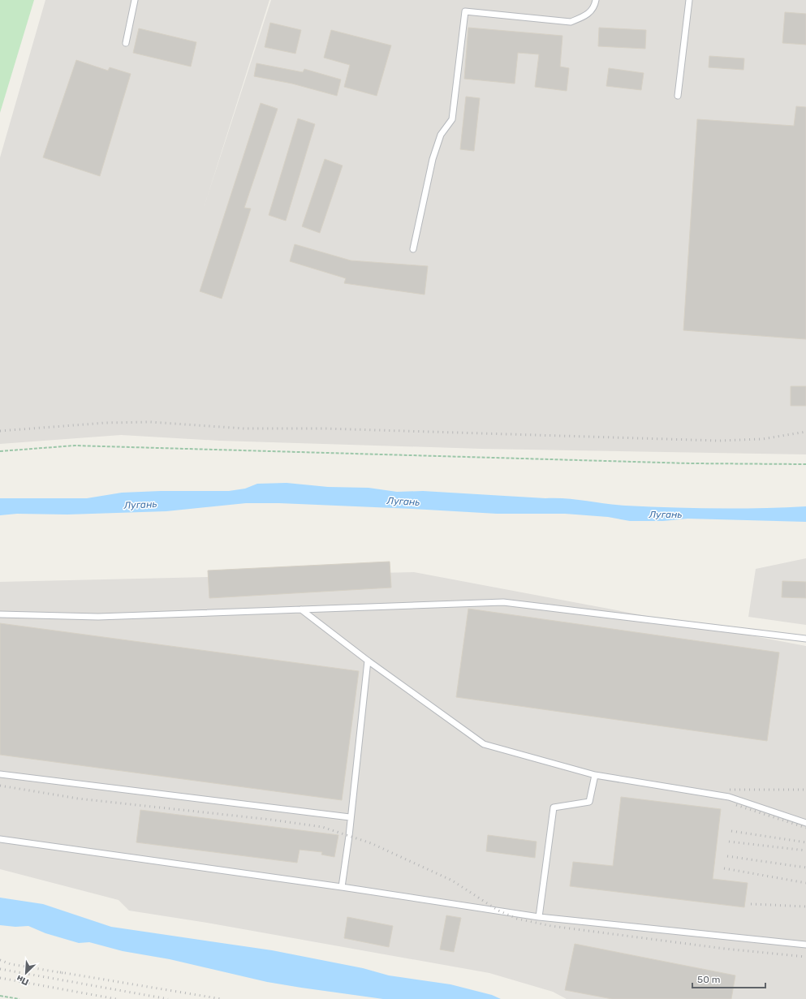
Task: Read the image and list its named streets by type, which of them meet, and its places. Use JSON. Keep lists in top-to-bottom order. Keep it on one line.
{"water":["Лугань"],"scale_bar":"50 m","north":"bottom left"}
